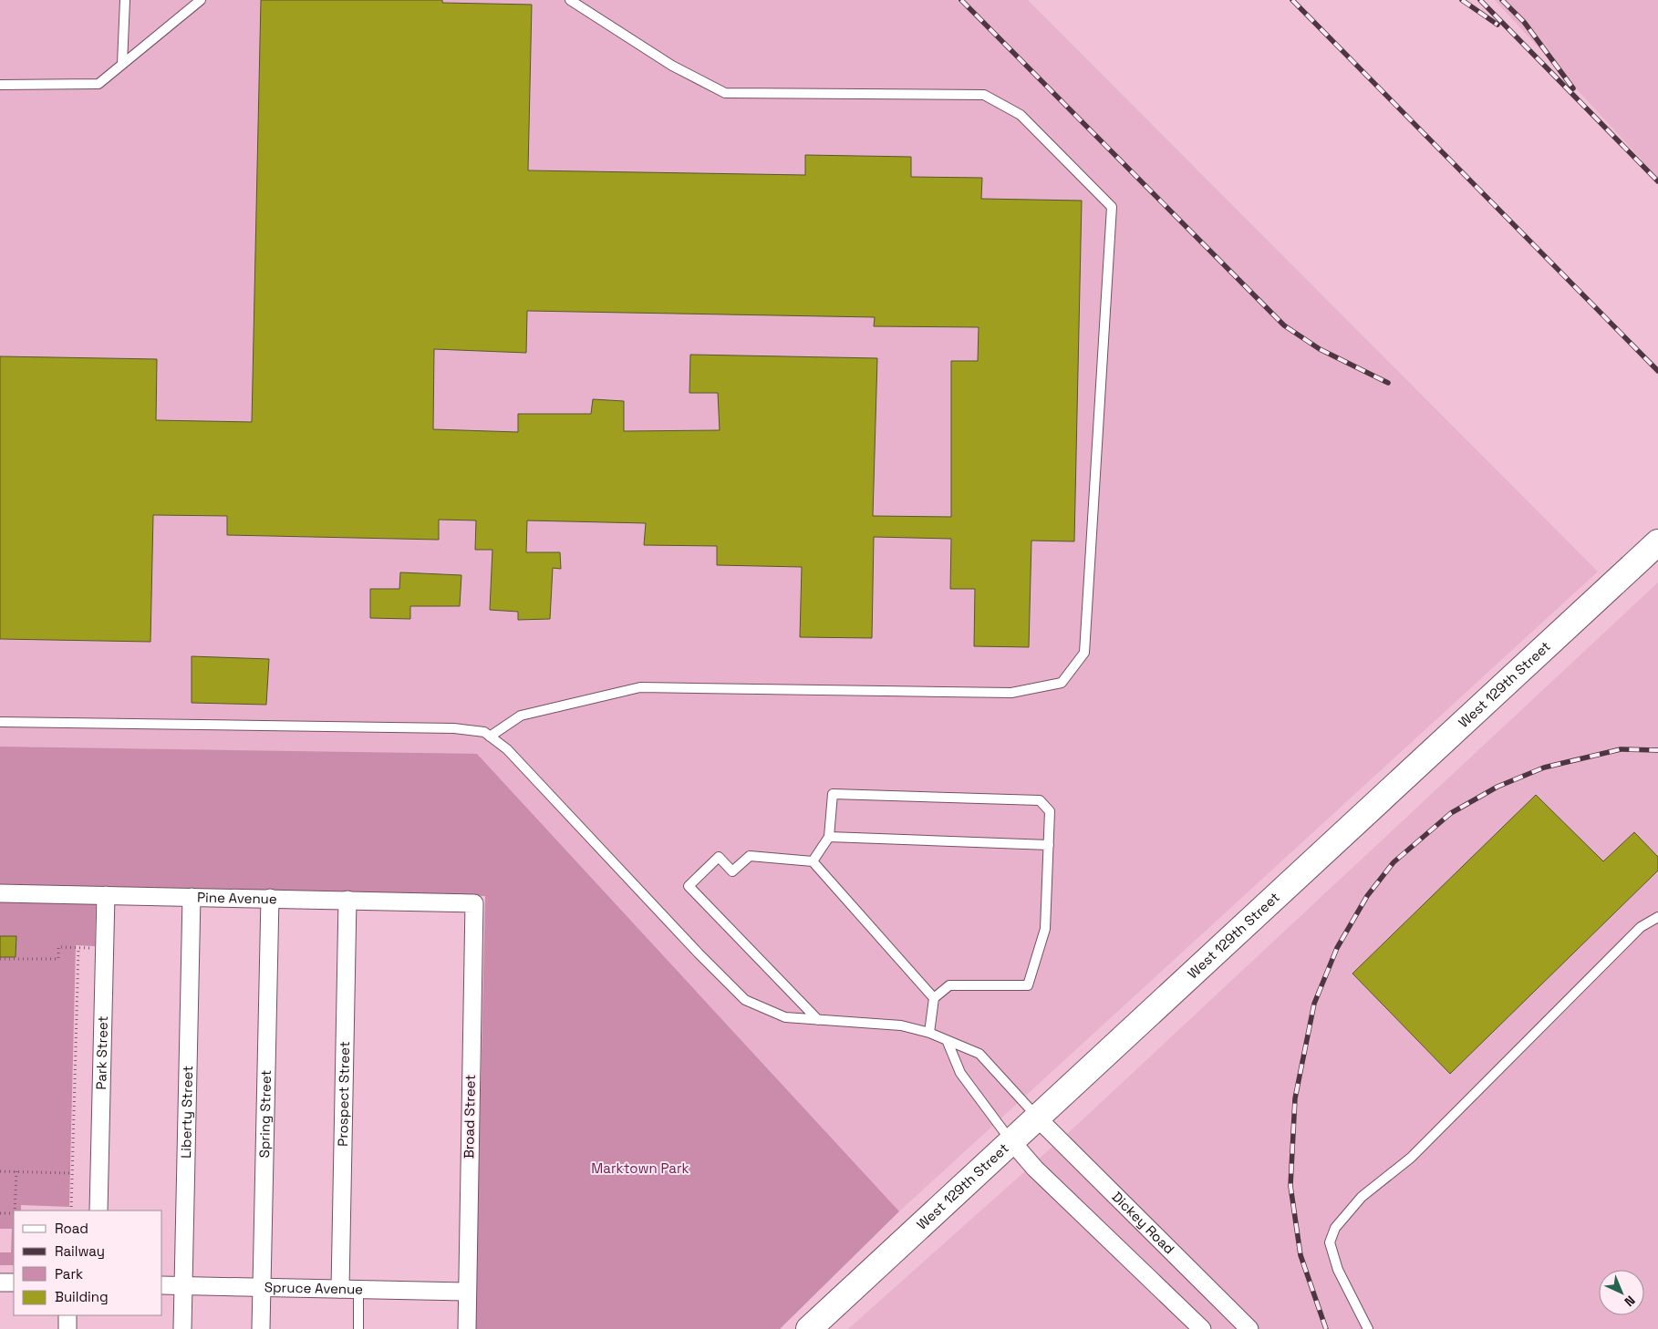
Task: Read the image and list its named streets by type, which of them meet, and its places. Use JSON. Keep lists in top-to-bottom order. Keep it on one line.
{"streets":{"main road":["West 129th Street"],"street":["Pine Avenue","Park Street","Prospect Street","Liberty Street","Spring Street","Broad Street","Dickey Road","Spruce Avenue"]},"crossings":[["West 129th Street","Dickey Road"],["Pine Avenue","Park Street"],["Pine Avenue","Prospect Street"],["Pine Avenue","Liberty Street"],["Pine Avenue","Spring Street"],["Pine Avenue","Broad Street"],["Prospect Street","Spruce Avenue"],["Liberty Street","Spruce Avenue"],["Spring Street","Spruce Avenue"],["Broad Street","Spruce Avenue"]],"parks":["Marktown Park"],"legend":["Road","Railway","Park","Building"],"north":"bottom right"}
